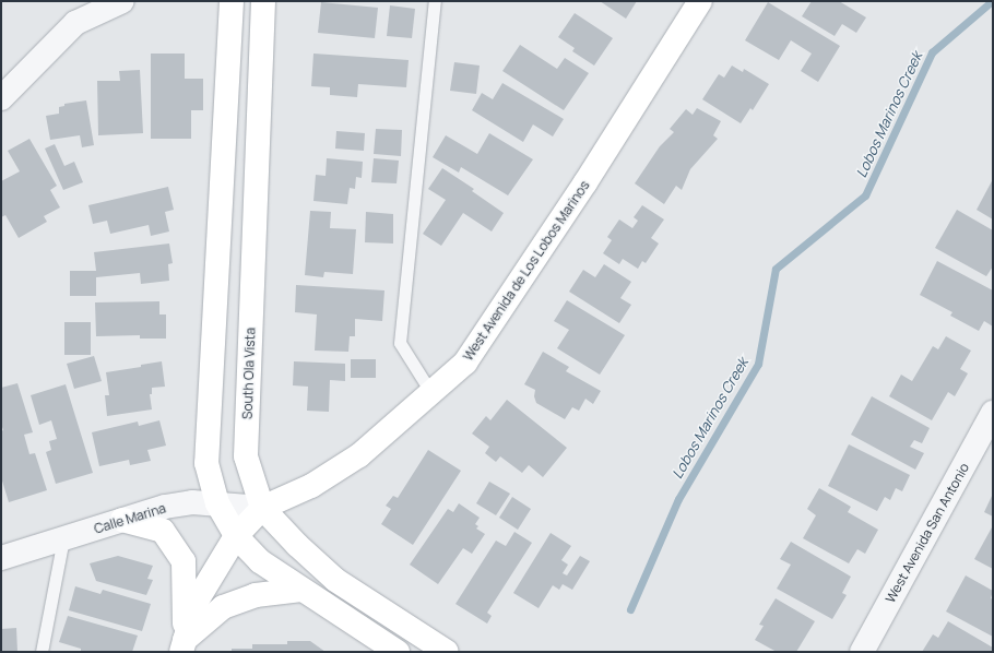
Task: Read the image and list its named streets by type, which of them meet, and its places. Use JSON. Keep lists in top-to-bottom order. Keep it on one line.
{"streets":{"main road":["West Avenida de Los Lobos Marinos","South Ola Vista"],"street":["Calle Marina","West Avenida San Antonio"]},"crossings":[["West Avenida de Los Lobos Marinos","South Ola Vista"],["West Avenida de Los Lobos Marinos","Calle Marina"],["South Ola Vista","Calle Marina"]],"water":["Lobos Marinos Creek"]}
